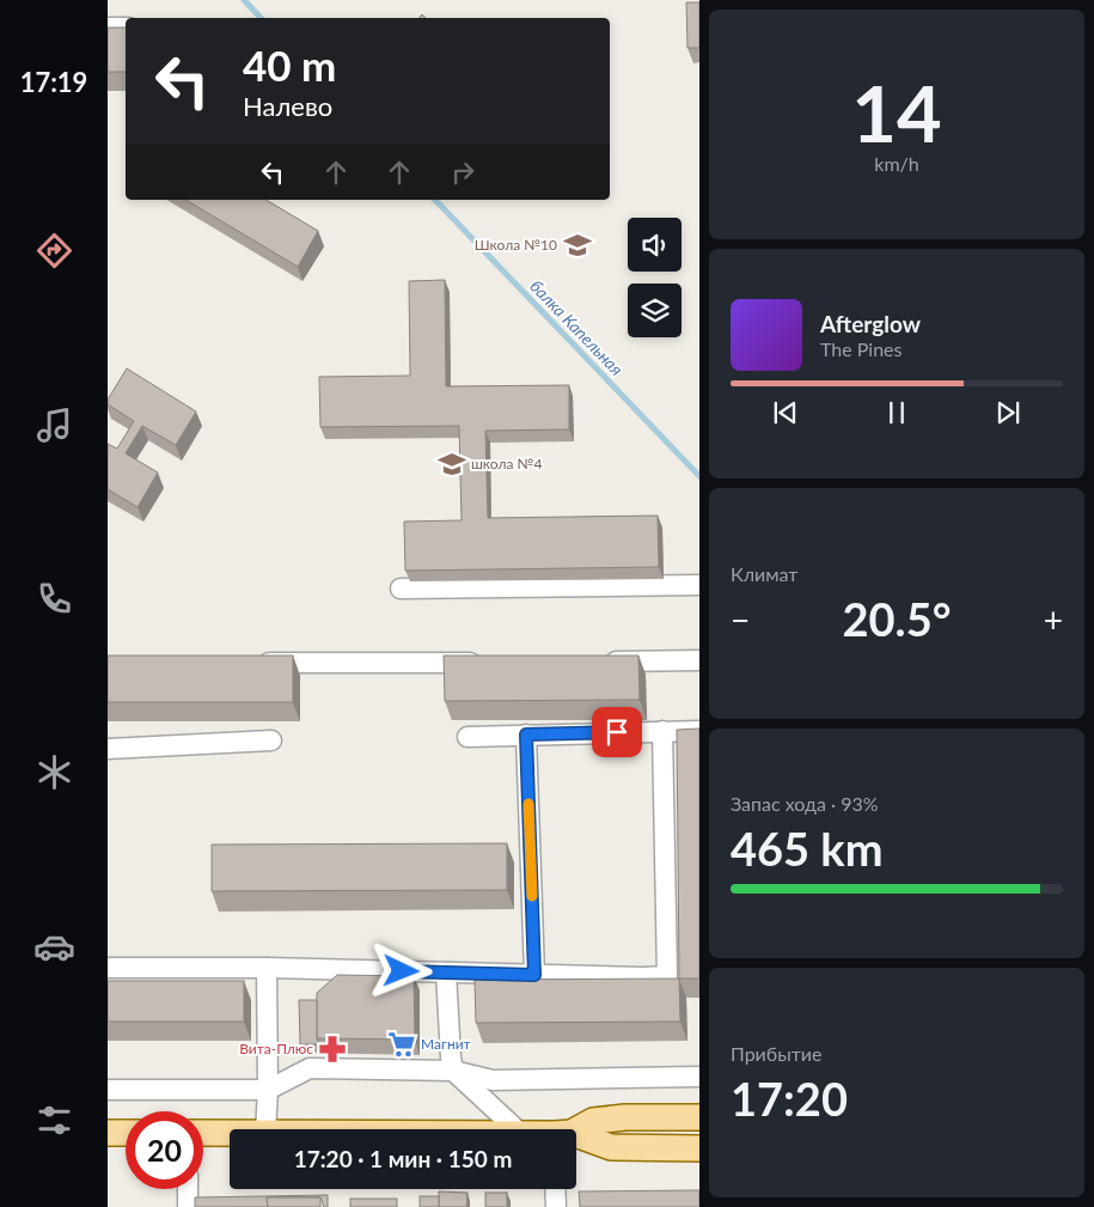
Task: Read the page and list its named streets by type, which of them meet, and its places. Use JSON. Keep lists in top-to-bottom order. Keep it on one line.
{"water":["балка Капельная"],"places":{"school or university":["Школа №10","школа №4"],"supermarket":["Магнит"],"pharmacy":["Вита-Плюс"]},"page":{"tabs":"17:19","tile":[["14","km/h"],"Климат",["Запас хода · 93%","465 km"],["Прибытие","17:20"]],"turn":["40 m","Налево"],"song":["Afterglow","The Pines"],"heat":["−","20.5°","+"],"limit":"20","trip":"17:20 · 1 мин · 150 m"}}
